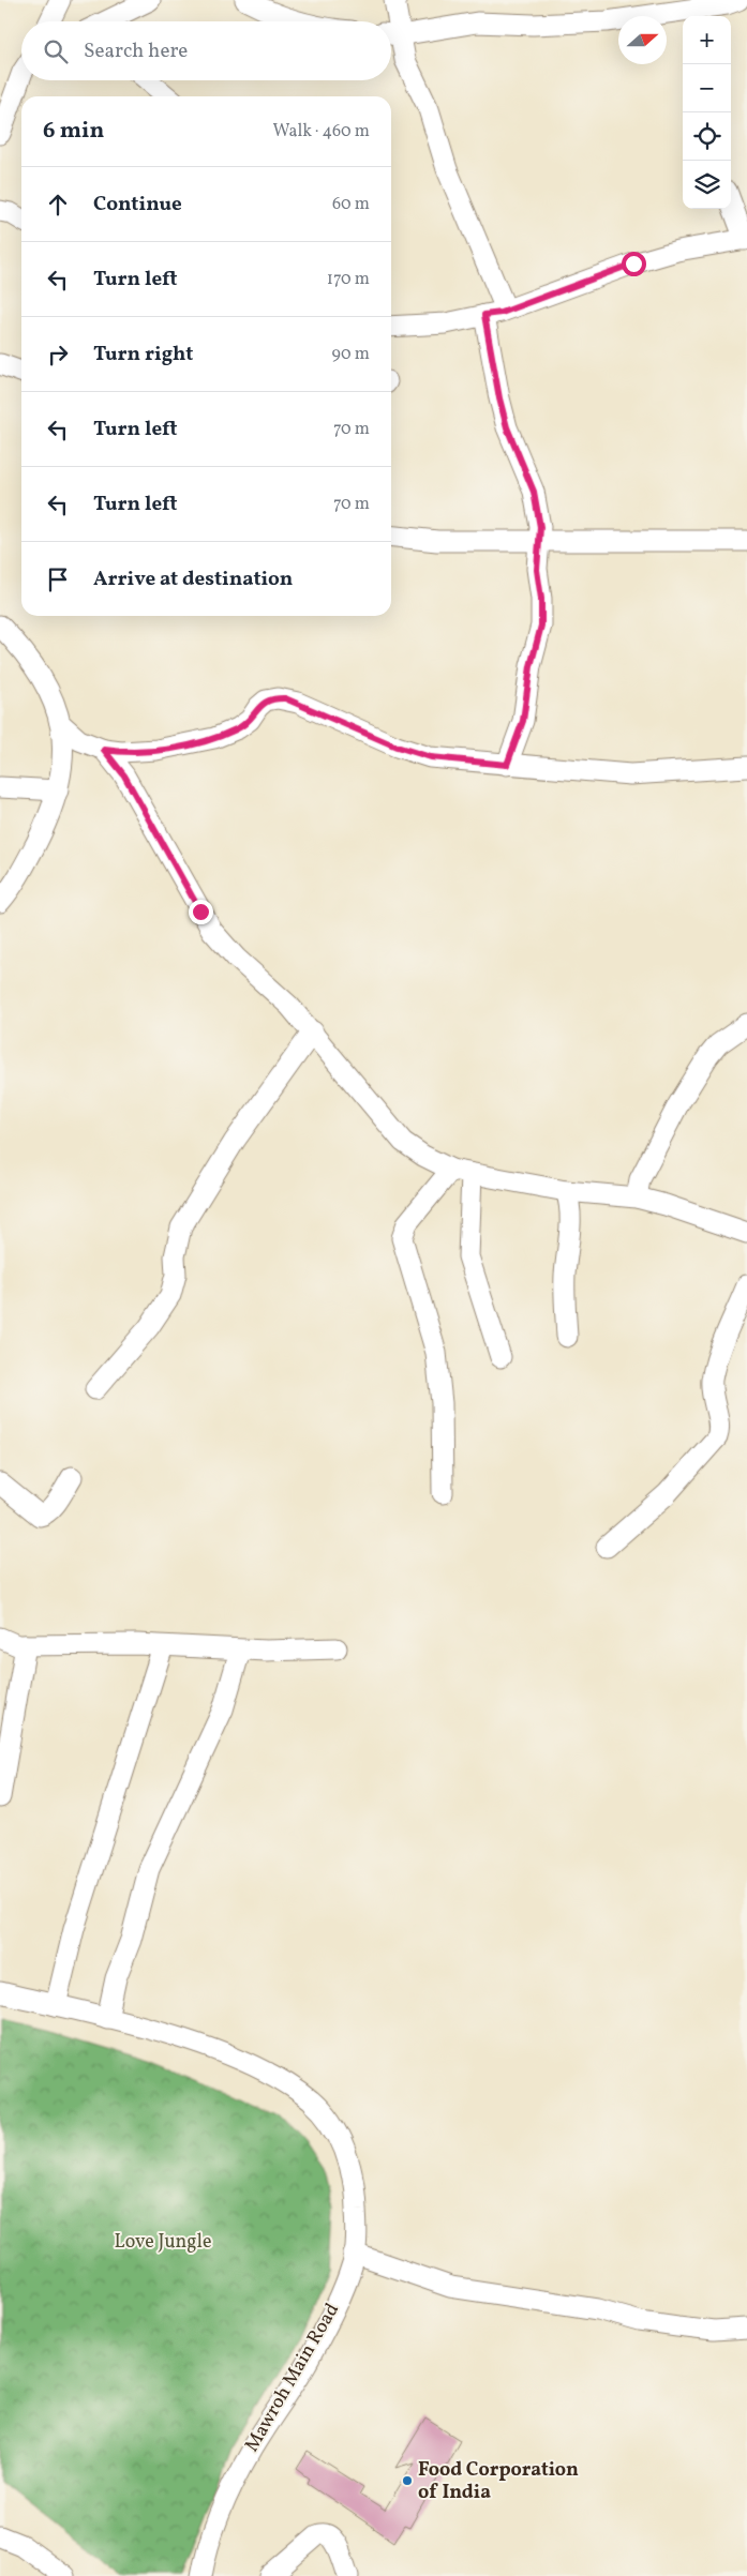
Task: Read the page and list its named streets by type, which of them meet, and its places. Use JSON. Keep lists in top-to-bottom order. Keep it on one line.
{"streets":{"street":["Mawroh Main Road"]},"parks":["Love Jungle"],"places":["Food Corporation of India"],"north":"right","page":{"map_buttons":["+","−"],"search":"Search here","heading":["6 min","Walk · 460 m"],"list":[["Continue","60 m"],["Turn left","170 m"],["Turn right","90 m"],["Turn left","70 m"],["Turn left","70 m"],"Arrive at destination"]}}
